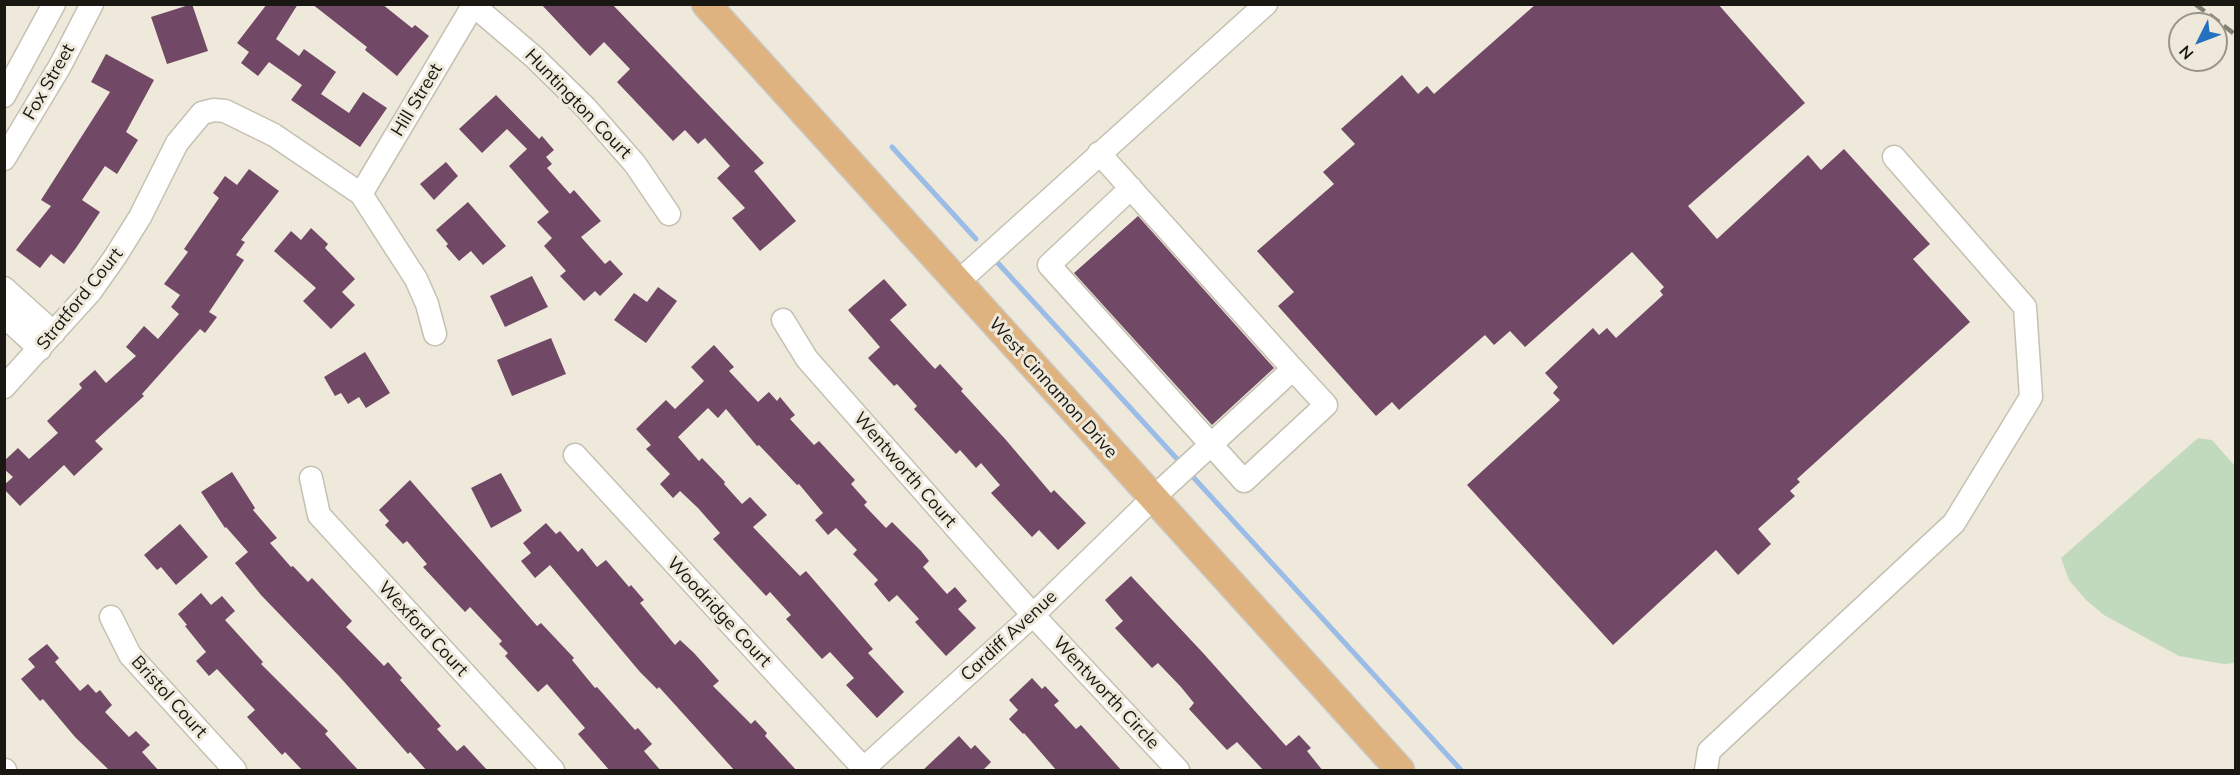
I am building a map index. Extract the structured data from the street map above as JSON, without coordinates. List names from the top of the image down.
{
  "streets": {
    "main road": ["West Cinnamon Drive"],
    "street": [
      "Fox Street",
      "Hill Street",
      "Huntington Court",
      "Stratford Court",
      "Wentworth Court",
      "Woodridge Court",
      "Wexford Court",
      "Cardiff Avenue",
      "Wentworth Circle",
      "Bristol Court"
    ]
  },
  "crossings": [
    ["Hill Street", "Huntington Court"],
    ["Hill Street", "Stratford Court"],
    ["West Cinnamon Drive", "Cardiff Avenue"],
    ["Wentworth Court", "Cardiff Avenue"],
    ["Wentworth Court", "Wentworth Circle"],
    ["Woodridge Court", "Cardiff Avenue"],
    ["Cardiff Avenue", "Wentworth Circle"]
  ],
  "north": "bottom left"
}
